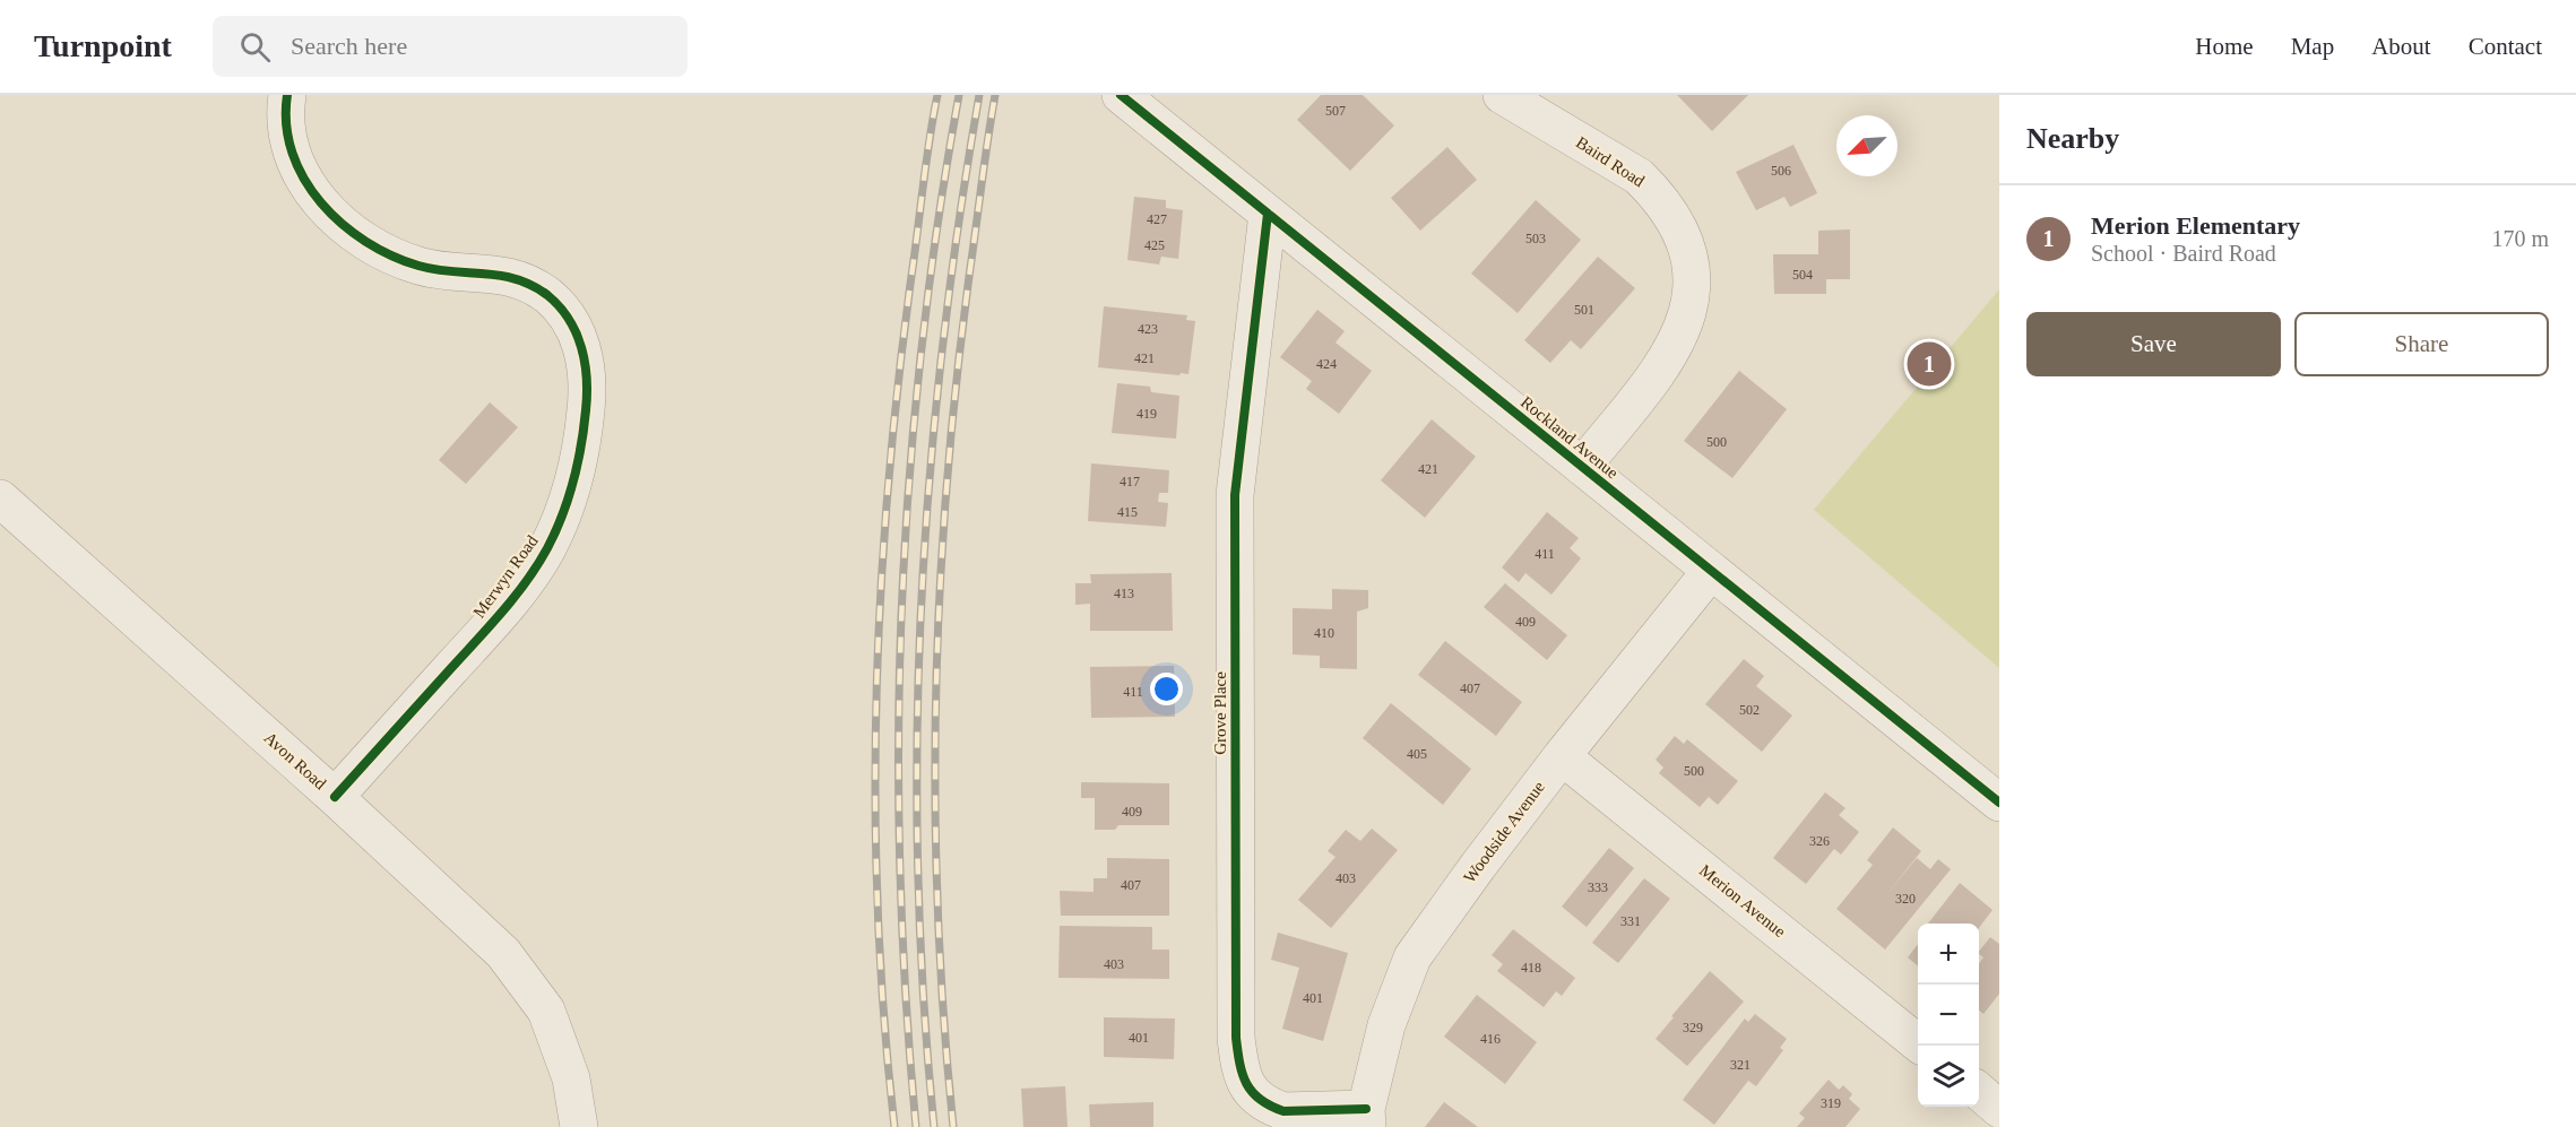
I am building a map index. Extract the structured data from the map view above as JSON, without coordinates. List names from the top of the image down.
{
  "streets": {
    "street": [
      "Baird Road",
      "Rockland Avenue",
      "Merwyn Road",
      "Grove Place",
      "Avon Road",
      "Woodside Avenue",
      "Merion Avenue"
    ]
  },
  "crossings": [
    ["Baird Road", "Rockland Avenue"],
    ["Rockland Avenue", "Grove Place"],
    ["Rockland Avenue", "Woodside Avenue"],
    ["Merwyn Road", "Avon Road"],
    ["Grove Place", "Woodside Avenue"],
    ["Woodside Avenue", "Merion Avenue"]
  ],
  "house_numbers": [
    "507",
    "506",
    "427",
    "503",
    "425",
    "504",
    "501",
    "423",
    "421",
    "424",
    "419",
    "500",
    "421",
    "417",
    "415",
    "411",
    "413",
    "409",
    "410",
    "407",
    "411",
    "502",
    "405",
    "500",
    "409",
    "326",
    "403",
    "407",
    "333",
    "320",
    "331",
    "403",
    "418",
    "401",
    "329",
    "401",
    "416",
    "321",
    "319"
  ],
  "north": "bottom left",
  "page": {
    "header": "Turnpoint",
    "search": "Search here",
    "nav": [
      "Home",
      "Map",
      "About",
      "Contact"
    ],
    "heading": "Nearby",
    "list": [
      {
        "mark": "1",
        "name": "Merion Elementary",
        "note": "School · Baird Road",
        "value": "170 m"
      }
    ],
    "buttons": ["Save", "Share"],
    "pins": "1",
    "map_buttons": ["+", "−"]
  }
}
